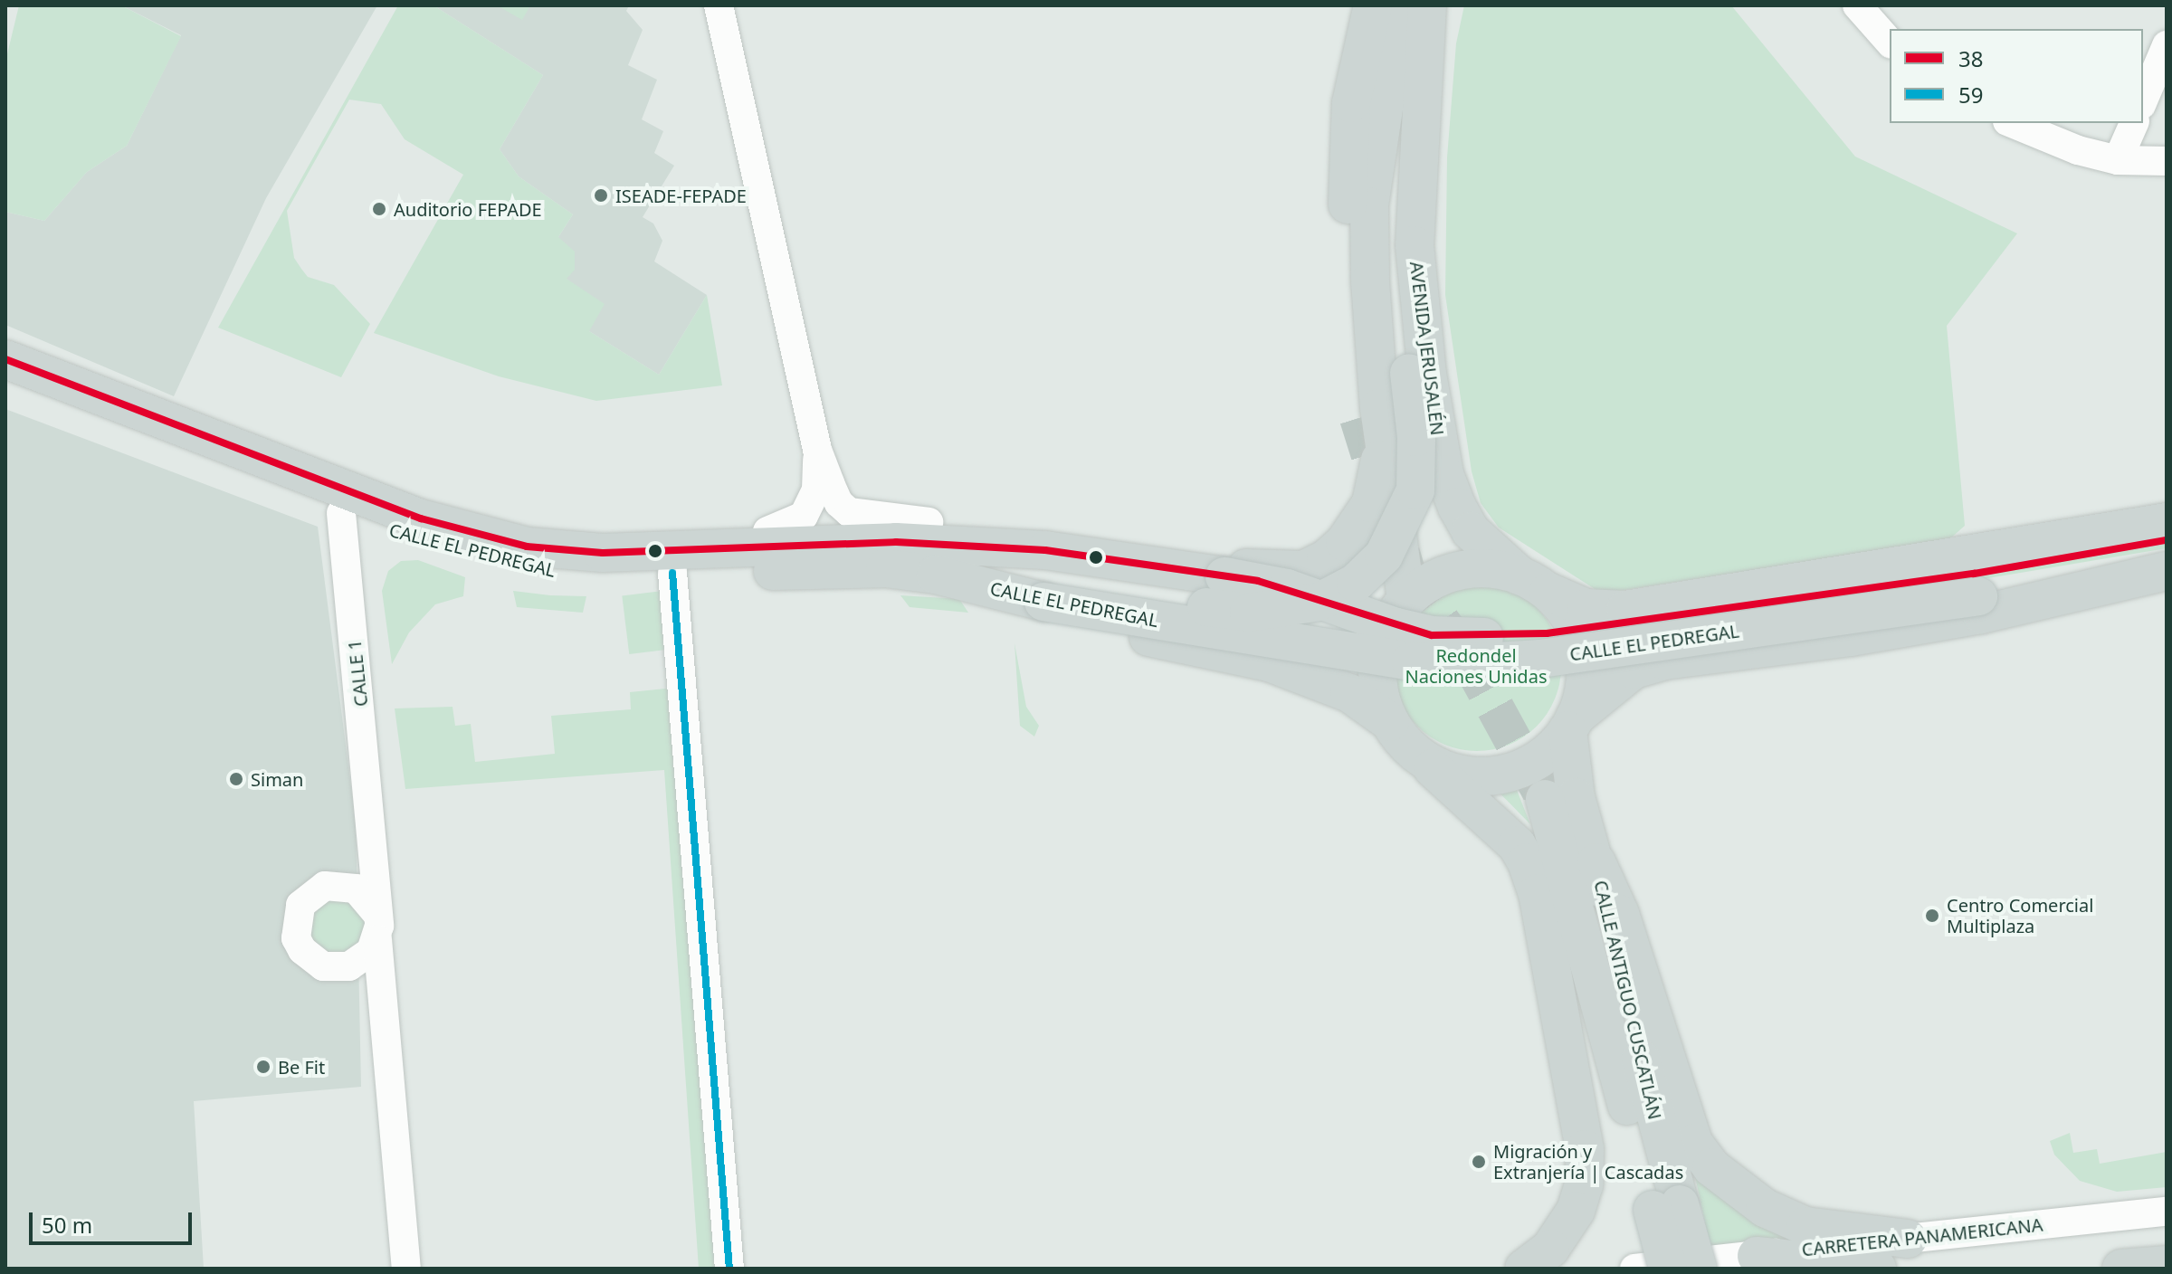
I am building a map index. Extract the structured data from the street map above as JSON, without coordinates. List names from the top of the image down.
{
  "streets": {
    "main road": ["AVENIDA JERUSALÉN", "CALLE EL PEDREGAL", "CALLE ANTIGUO CUSCATLÁN"],
    "street": ["CALLE 1", "CARRETERA PANAMERICANA"]
  },
  "crossings": [
    ["AVENIDA JERUSALÉN", "CALLE ANTIGUO CUSCATLÁN"],
    ["CALLE EL PEDREGAL", "CALLE 1"]
  ],
  "parks": ["Redondel Naciones Unidas"],
  "places": [
    "ISEADE-FEPADE",
    "Auditorio FEPADE",
    "Siman",
    "Centro Comercial Multiplaza",
    "Be Fit",
    "Migración y Extranjería | Cascadas"
  ],
  "lines": ["transit line 38", "transit line 59"],
  "legend": ["38", "59"],
  "scale_bar": "50 m"
}
